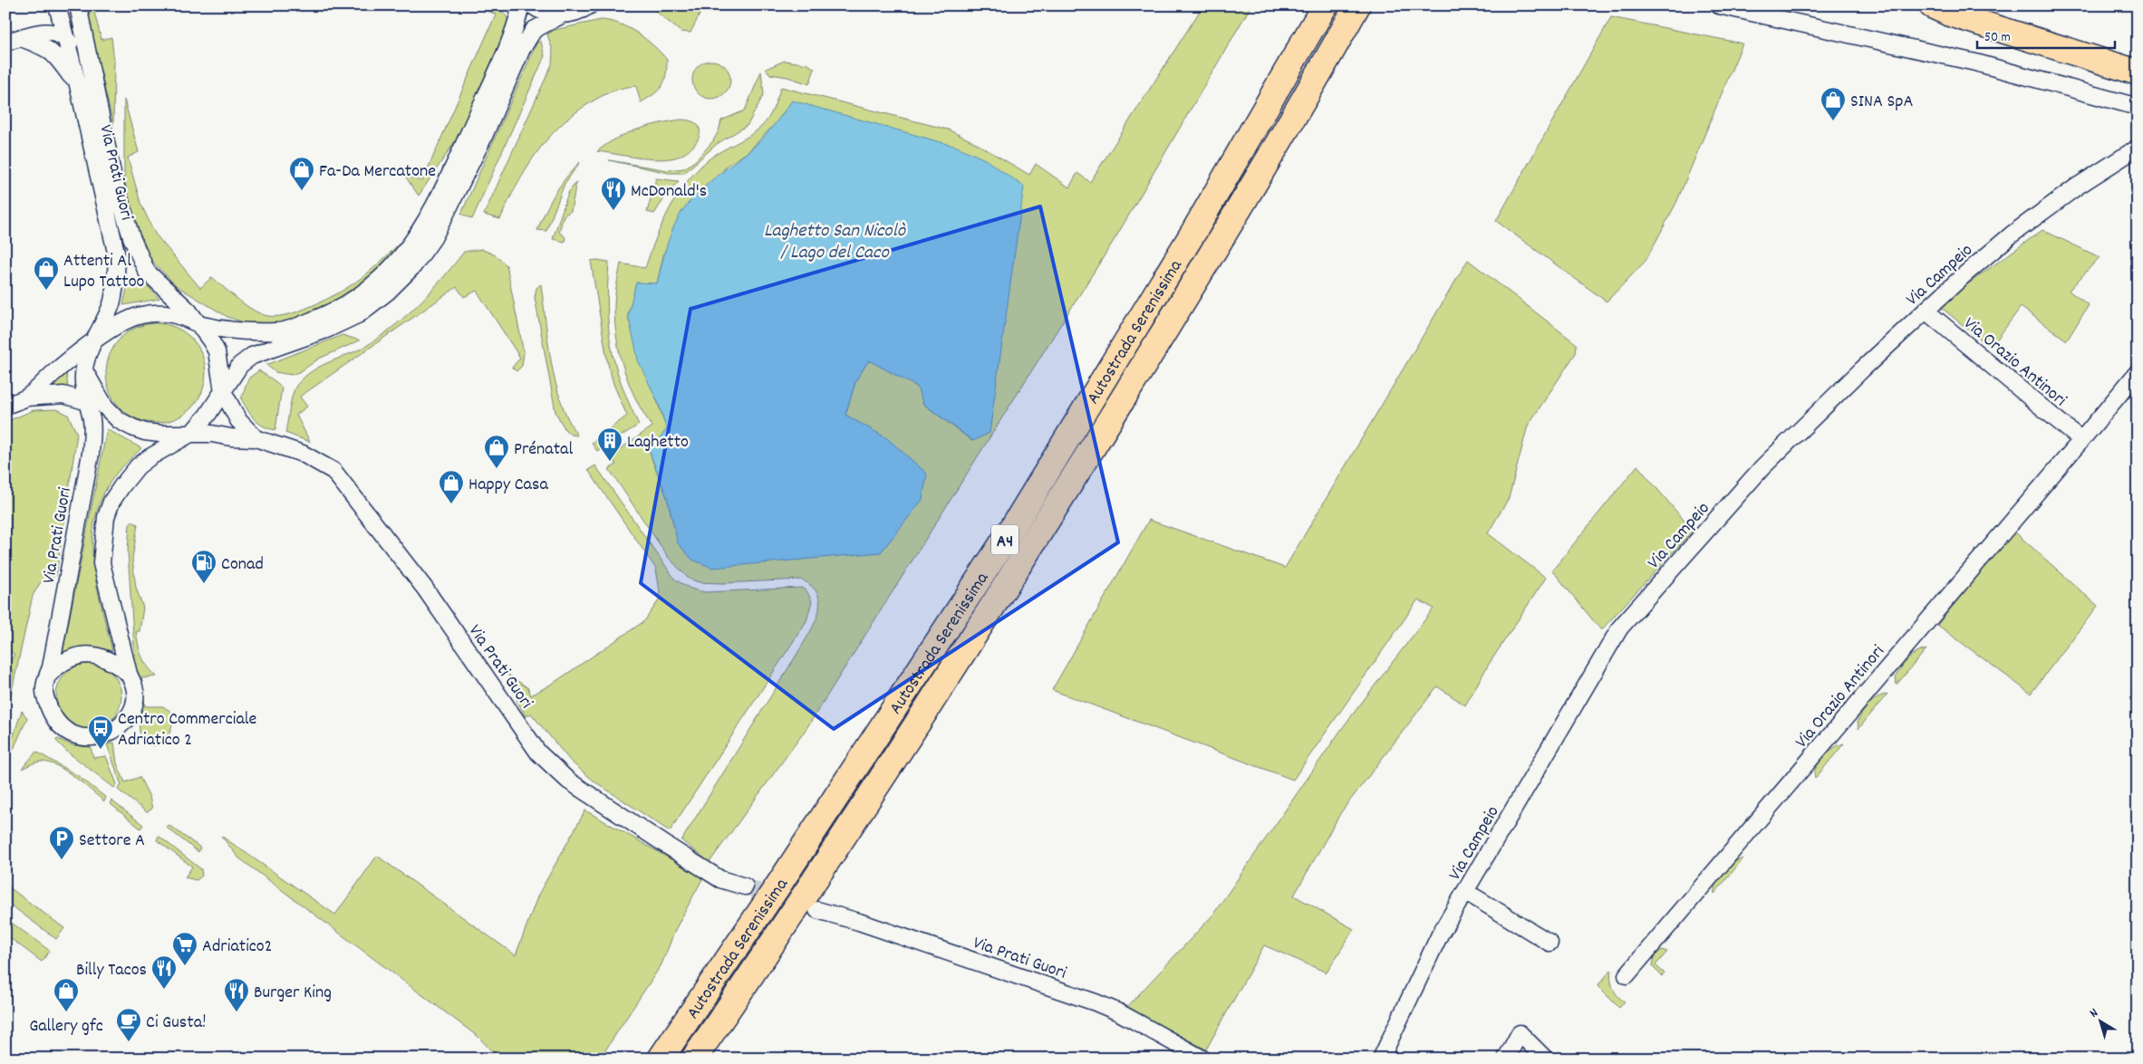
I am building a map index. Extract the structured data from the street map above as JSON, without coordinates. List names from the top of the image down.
{
  "streets": {
    "main road": ["Autostrada Serenissima", "A4"],
    "street": ["Via Prati Guori", "Via Campeio", "Via Orazio Antinori"]
  },
  "crossings": [
    ["Via Campeio", "Via Orazio Antinori"]
  ],
  "water": ["Laghetto San Nicolò / Lago del Caco"],
  "places": {
    "shop": [
      "SINA SpA",
      "Fa-Da Mercatone",
      "Attenti Al Lupo Tattoo",
      "Prénatal",
      "Happy Casa",
      "Gallery gfc"
    ],
    "restaurant": ["McDonald's", "Billy Tacos", "Burger King"],
    "building": ["Laghetto"],
    "fuel station": ["Conad"],
    "bus stop": ["Centro Commerciale Adriatico 2"],
    "parking": ["Settore A"],
    "supermarket": ["Adriatico2"],
    "cafe": ["Ci Gusta!"]
  },
  "scale_bar": "50 m",
  "north": "top left"
}
